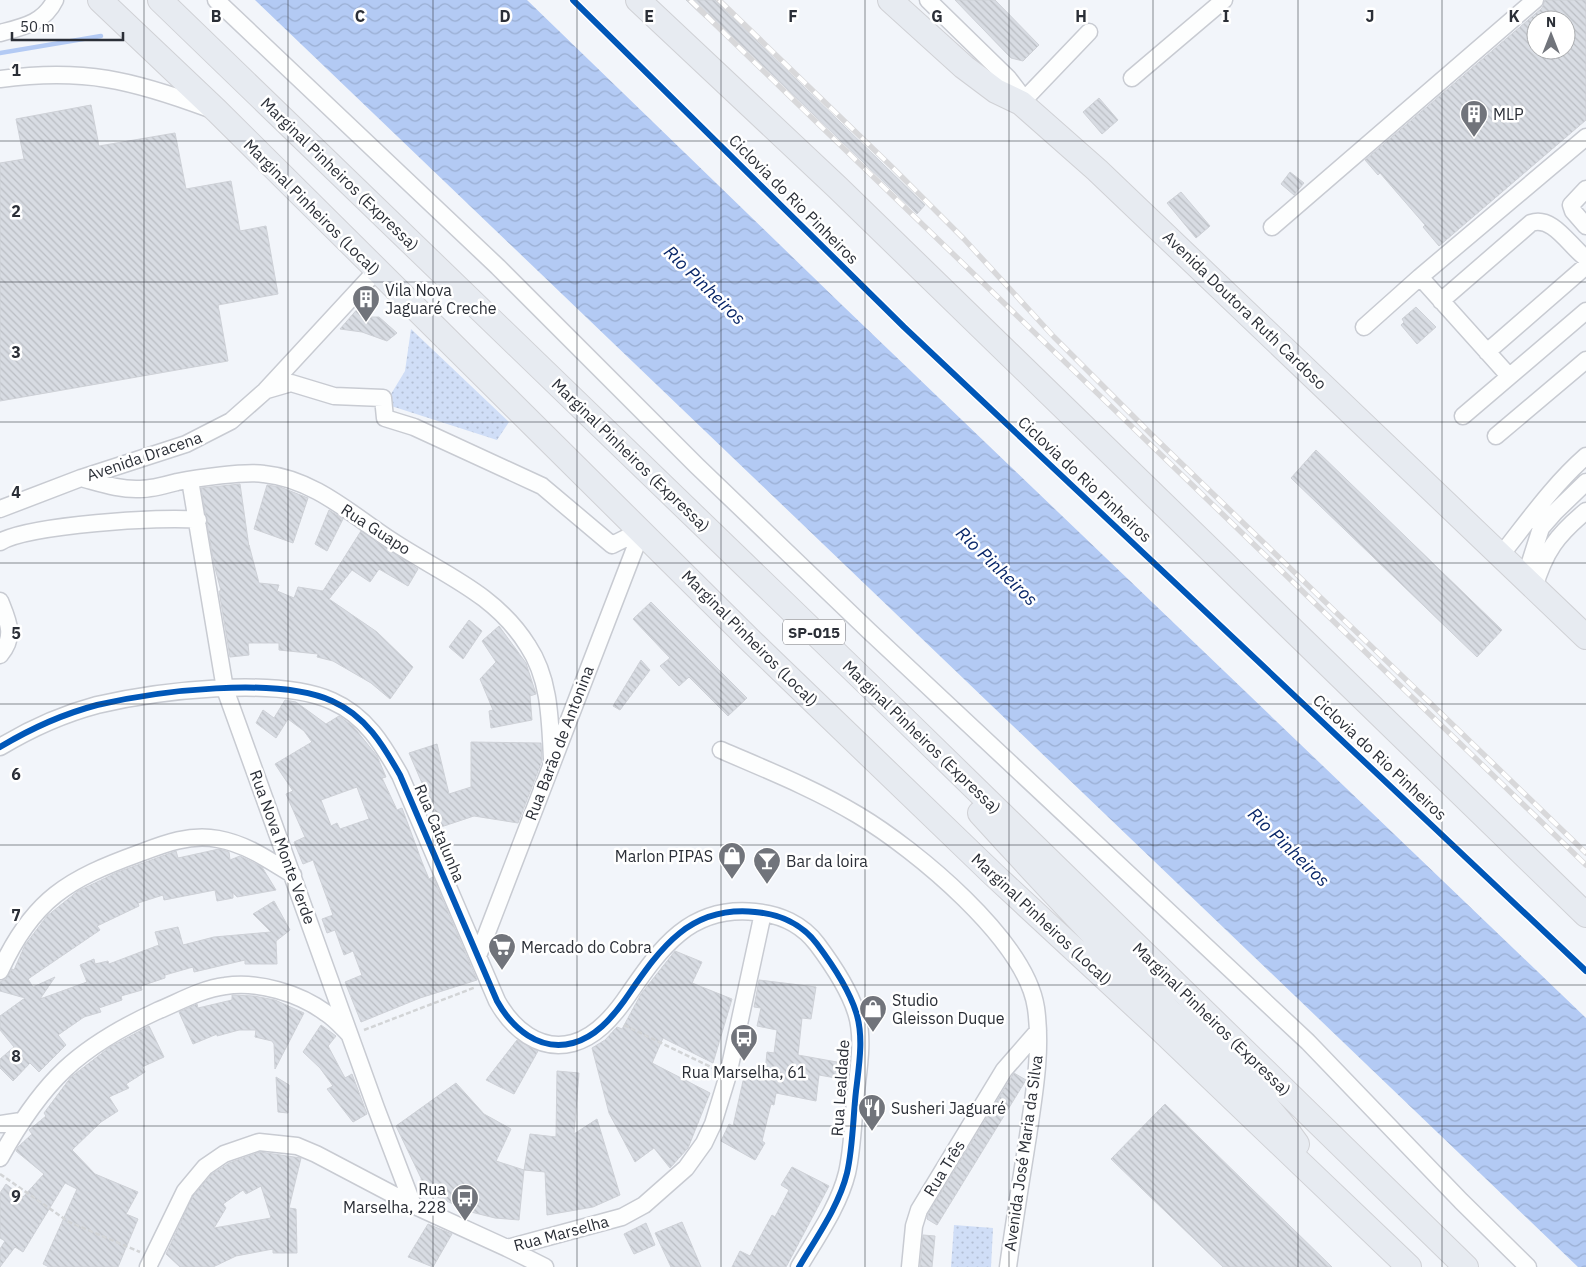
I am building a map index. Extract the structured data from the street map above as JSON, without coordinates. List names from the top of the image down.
{
  "streets": {
    "highway": [
      "Marginal Pinheiros (Expressa)",
      "Marginal Pinheiros (Local)",
      "Avenida Doutora Ruth Cardoso",
      "SP-015"
    ],
    "street": [
      "Avenida Dracena",
      "Rua Guapo",
      "Rua Barão de Antonina",
      "Rua Catalunha",
      "Rua Nova Monte Verde",
      "Rua Lealdade",
      "Avenida José Maria da Silva",
      "Rua Três",
      "Rua Marselha"
    ],
    "cycle path": ["Ciclovia do Rio Pinheiros"]
  },
  "crossings": [
    ["Marginal Pinheiros (Local)", "Avenida Dracena"],
    ["Marginal Pinheiros (Local)", "Rua Barão de Antonina"],
    ["Avenida Dracena", "Rua Guapo"],
    ["Rua Guapo", "Rua Barão de Antonina"],
    ["Rua Guapo", "Rua Nova Monte Verde"],
    ["Rua Barão de Antonina", "Rua Catalunha"],
    ["Rua Catalunha", "Rua Nova Monte Verde"],
    ["Rua Catalunha", "Rua Lealdade"],
    ["Rua Catalunha", "Rua Marselha"],
    ["Rua Nova Monte Verde", "Rua Marselha"],
    ["Rua Lealdade", "Rua Marselha"],
    ["Avenida José Maria da Silva", "Rua Três"]
  ],
  "water": ["Rio Pinheiros"],
  "places": {
    "building": ["MLP", "Vila Nova Jaguaré Creche"],
    "shop": ["Marlon PIPAS", "Studio Gleisson Duque"],
    "bar": ["Bar da loira"],
    "supermarket": ["Mercado do Cobra"],
    "bus stop": ["Rua Marselha, 61", "Rua Marselha, 228"],
    "restaurant": ["Susheri Jaguaré"]
  },
  "scale_bar": "50 m",
  "north": "top",
  "grid": {
    "columns": [
      "B",
      "C",
      "D",
      "E",
      "F",
      "G",
      "H",
      "I",
      "J",
      "K"
    ],
    "rows": [
      "1",
      "2",
      "3",
      "4",
      "5",
      "6",
      "7",
      "8",
      "9"
    ]
  }
}
